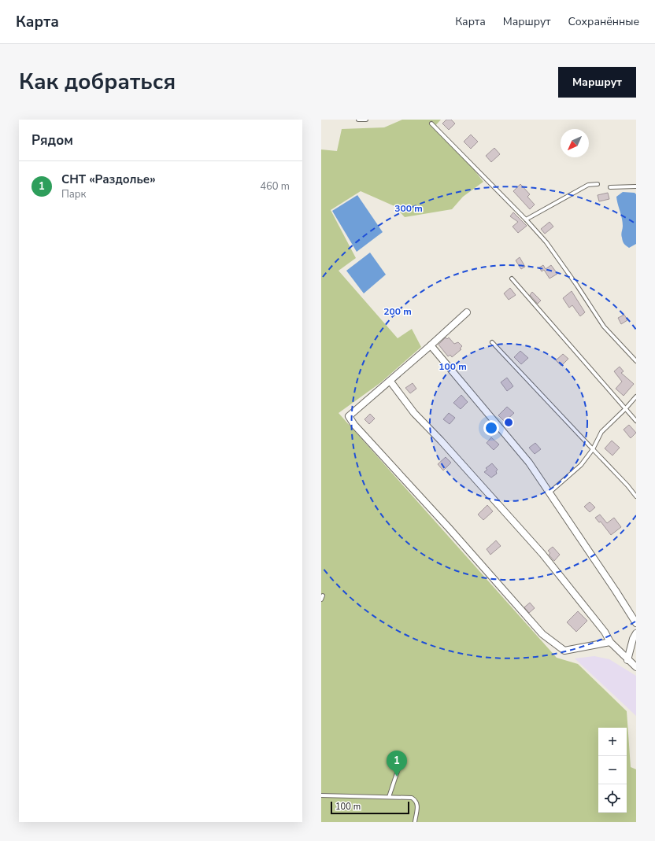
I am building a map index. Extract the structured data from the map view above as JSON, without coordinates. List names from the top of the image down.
{
  "scale_bar": "100 m",
  "north": "bottom left",
  "page": {
    "header": "Карта",
    "nav": ["Карта", "Маршрут", "Сохранённые"],
    "title": "Как добраться",
    "buttons": "Маршрут",
    "heading": "Рядом",
    "list": [
      {
        "mark": "1",
        "name": "СНТ «Раздолье»",
        "note": "Парк",
        "value": "460 m"
      }
    ],
    "map_buttons": ["+", "−"],
    "pins": "1",
    "scale": "100 m"
  },
  "rings": ["300 m", "200 m", "100 m"]
}
